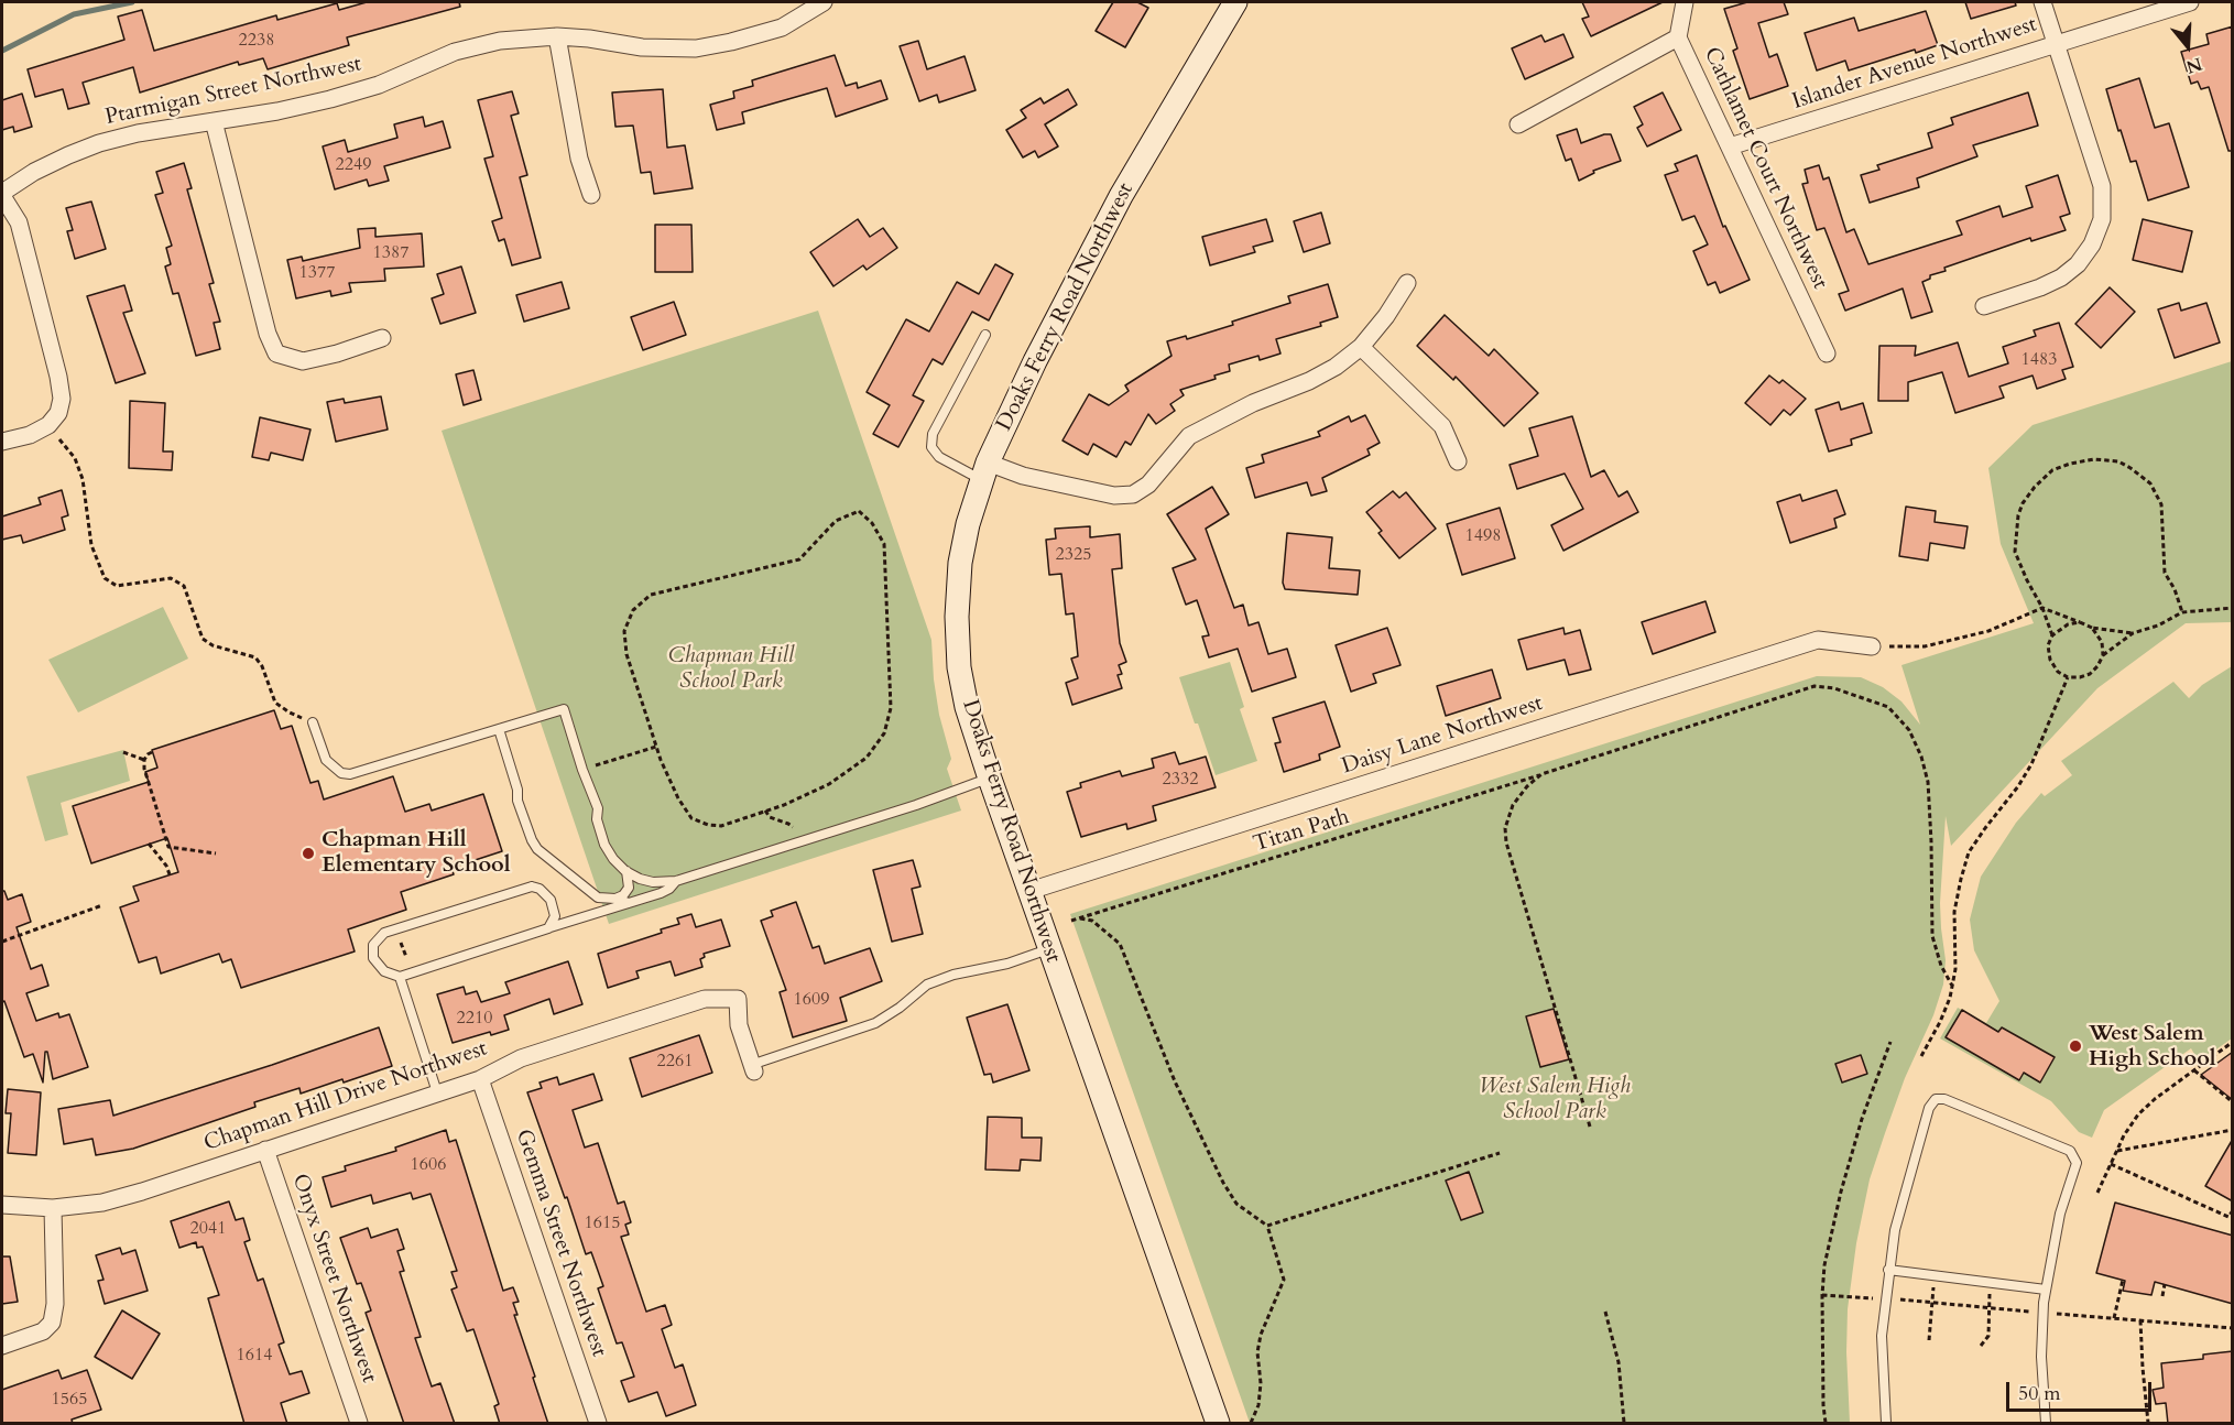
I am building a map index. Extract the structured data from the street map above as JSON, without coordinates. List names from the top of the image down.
{
  "streets": {
    "main road": ["Doaks Ferry Road Northwest"],
    "street": [
      "Islander Avenue Northwest",
      "Ptarmigan Street Northwest",
      "Cathlamet Court Northwest",
      "Daisy Lane Northwest",
      "Chapman Hill Drive Northwest",
      "Gemma Street Northwest",
      "Onyx Street Northwest"
    ],
    "path": ["Titan Path"]
  },
  "crossings": [
    ["Islander Avenue Northwest", "Cathlamet Court Northwest"],
    ["Doaks Ferry Road Northwest", "Daisy Lane Northwest"],
    ["Doaks Ferry Road Northwest", "Titan Path"],
    ["Chapman Hill Drive Northwest", "Gemma Street Northwest"],
    ["Chapman Hill Drive Northwest", "Onyx Street Northwest"]
  ],
  "parks": ["Chapman Hill School Park", "West Salem High School Park"],
  "places": ["Chapman Hill Elementary School", "West Salem High School"],
  "house_numbers": [
    "2238",
    "2249",
    "1387",
    "1377",
    "1483",
    "1498",
    "2325",
    "2332",
    "1609",
    "2210",
    "2261",
    "1606",
    "1615",
    "2041",
    "1614",
    "1565"
  ],
  "scale_bar": "50 m",
  "north": "bottom"
}
